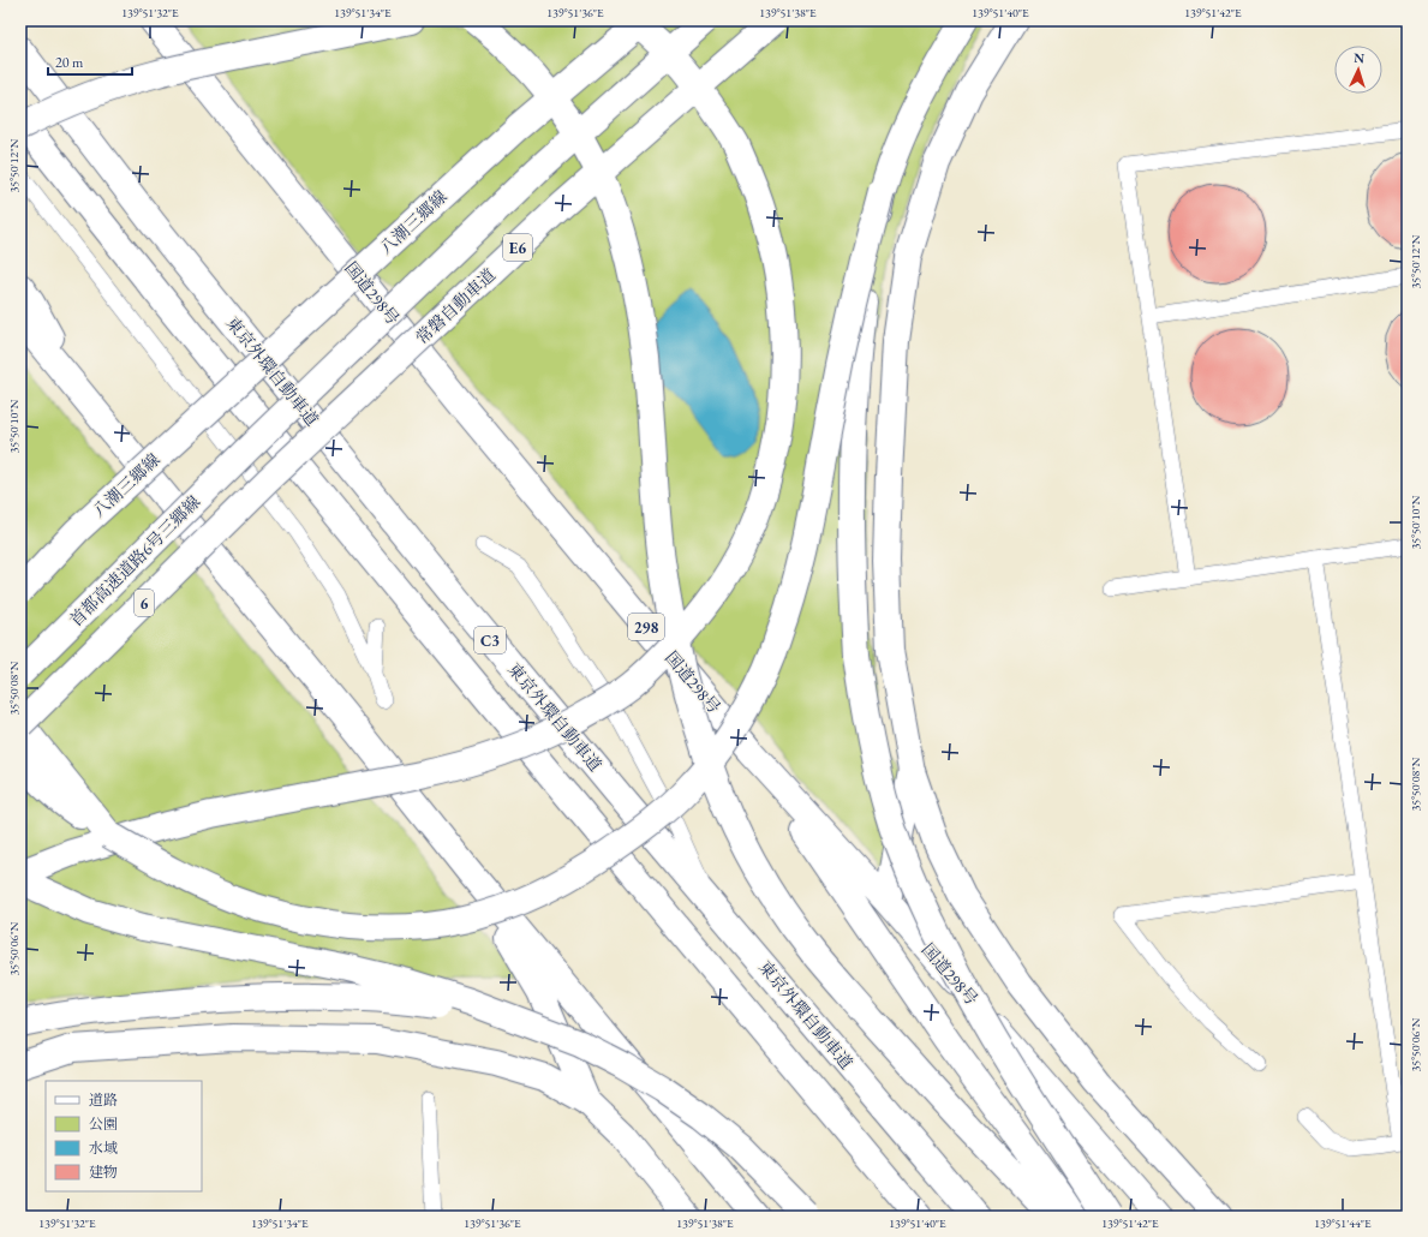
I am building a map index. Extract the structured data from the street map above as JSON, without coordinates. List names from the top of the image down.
{
  "streets": {
    "main road": [
      "八潮三郷線",
      "E6",
      "国道298号",
      "常磐自動車道",
      "東京外環自動車道",
      "首都高速道路6号三郷線",
      "6",
      "298",
      "C3"
    ]
  },
  "crossings": [
    ["E6", "首都高速道路6号三郷線"],
    ["常磐自動車道", "6"]
  ],
  "legend": [
    "道路",
    "公園",
    "水域",
    "建物"
  ],
  "scale_bar": "20 m",
  "north": "top",
  "coordinates": [
    "139°51'32\"E",
    "139°51'34\"E",
    "139°51'36\"E",
    "139°51'38\"E",
    "139°51'40\"E",
    "139°51'42\"E",
    "35°50'12\"N",
    "35°50'10\"N",
    "35°50'08\"N",
    "35°50'06\"N",
    "139°51'44\"E"
  ]
}
